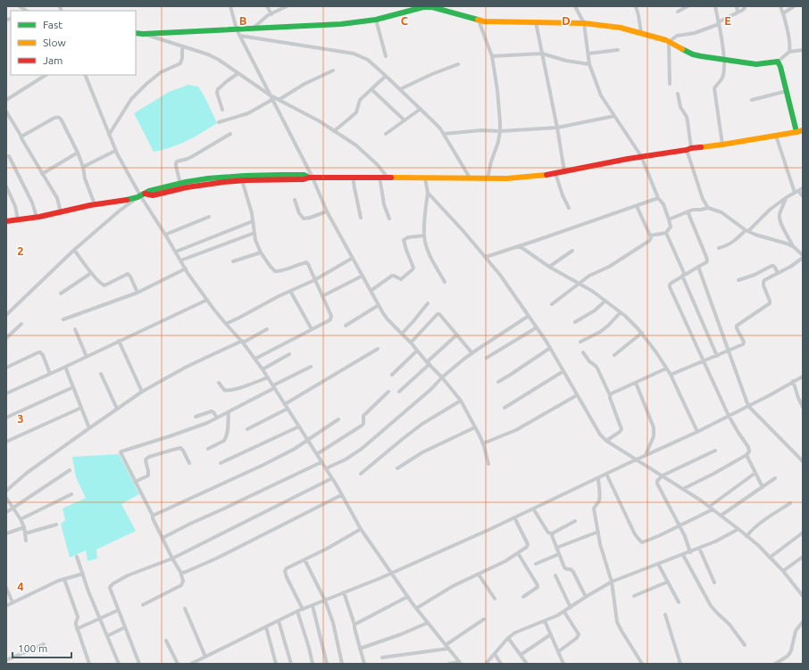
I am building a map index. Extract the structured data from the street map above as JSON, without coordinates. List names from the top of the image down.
{
  "legend": ["Fast", "Slow", "Jam"],
  "scale_bar": "100 m",
  "grid": {
    "columns": [
      "B",
      "C",
      "D",
      "E"
    ],
    "rows": ["2", "3", "4"]
  }
}
